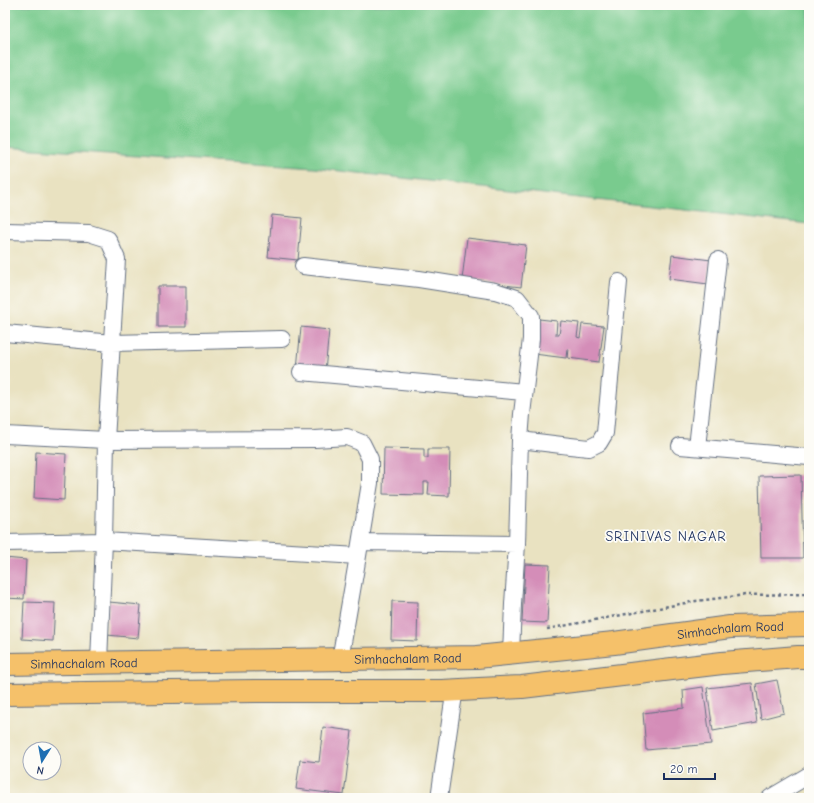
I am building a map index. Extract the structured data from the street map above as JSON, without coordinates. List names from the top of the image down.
{
  "streets": {
    "main road": ["Simhachalam Road"]
  },
  "districts": ["SRINIVAS NAGAR"],
  "scale_bar": "20 m",
  "north": "bottom"
}
